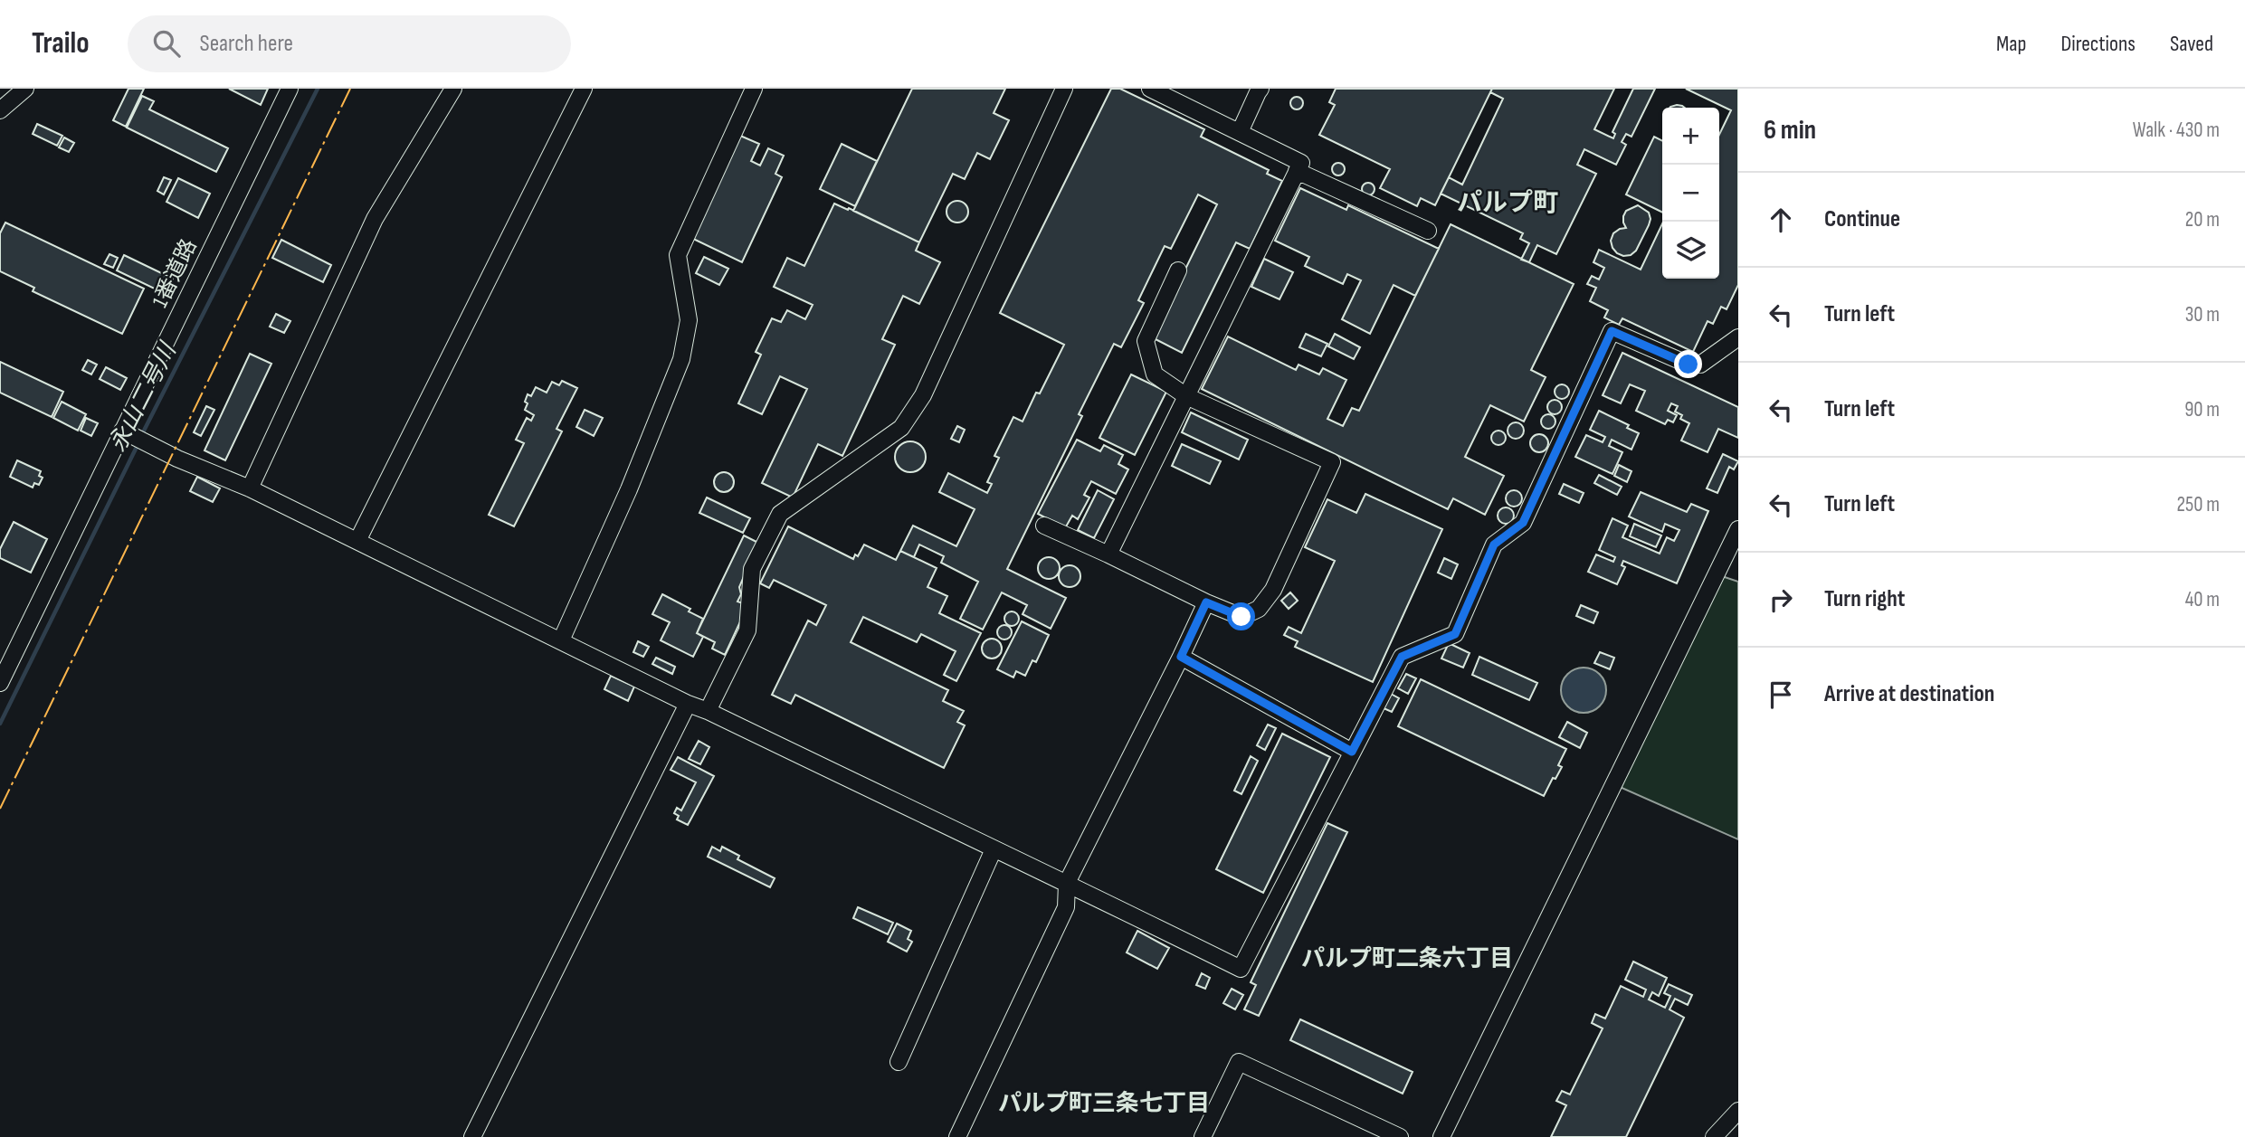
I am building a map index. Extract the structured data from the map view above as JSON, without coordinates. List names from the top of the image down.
{
  "streets": {
    "street": ["1番道路"]
  },
  "districts": ["パルプ町", "パルプ町二条六丁目", "パルプ町三条七丁目"],
  "water": ["永山二号川"],
  "page": {
    "header": "Trailo",
    "search": "Search here",
    "nav": ["Map", "Directions", "Saved"],
    "heading": ["6 min", "Walk · 430 m"],
    "map_buttons": ["+", "−"],
    "list": [
      ["Continue", "20 m"],
      ["Turn left", "30 m"],
      ["Turn left", "90 m"],
      ["Turn left", "250 m"],
      ["Turn right", "40 m"],
      "Arrive at destination"
    ]
  }
}
